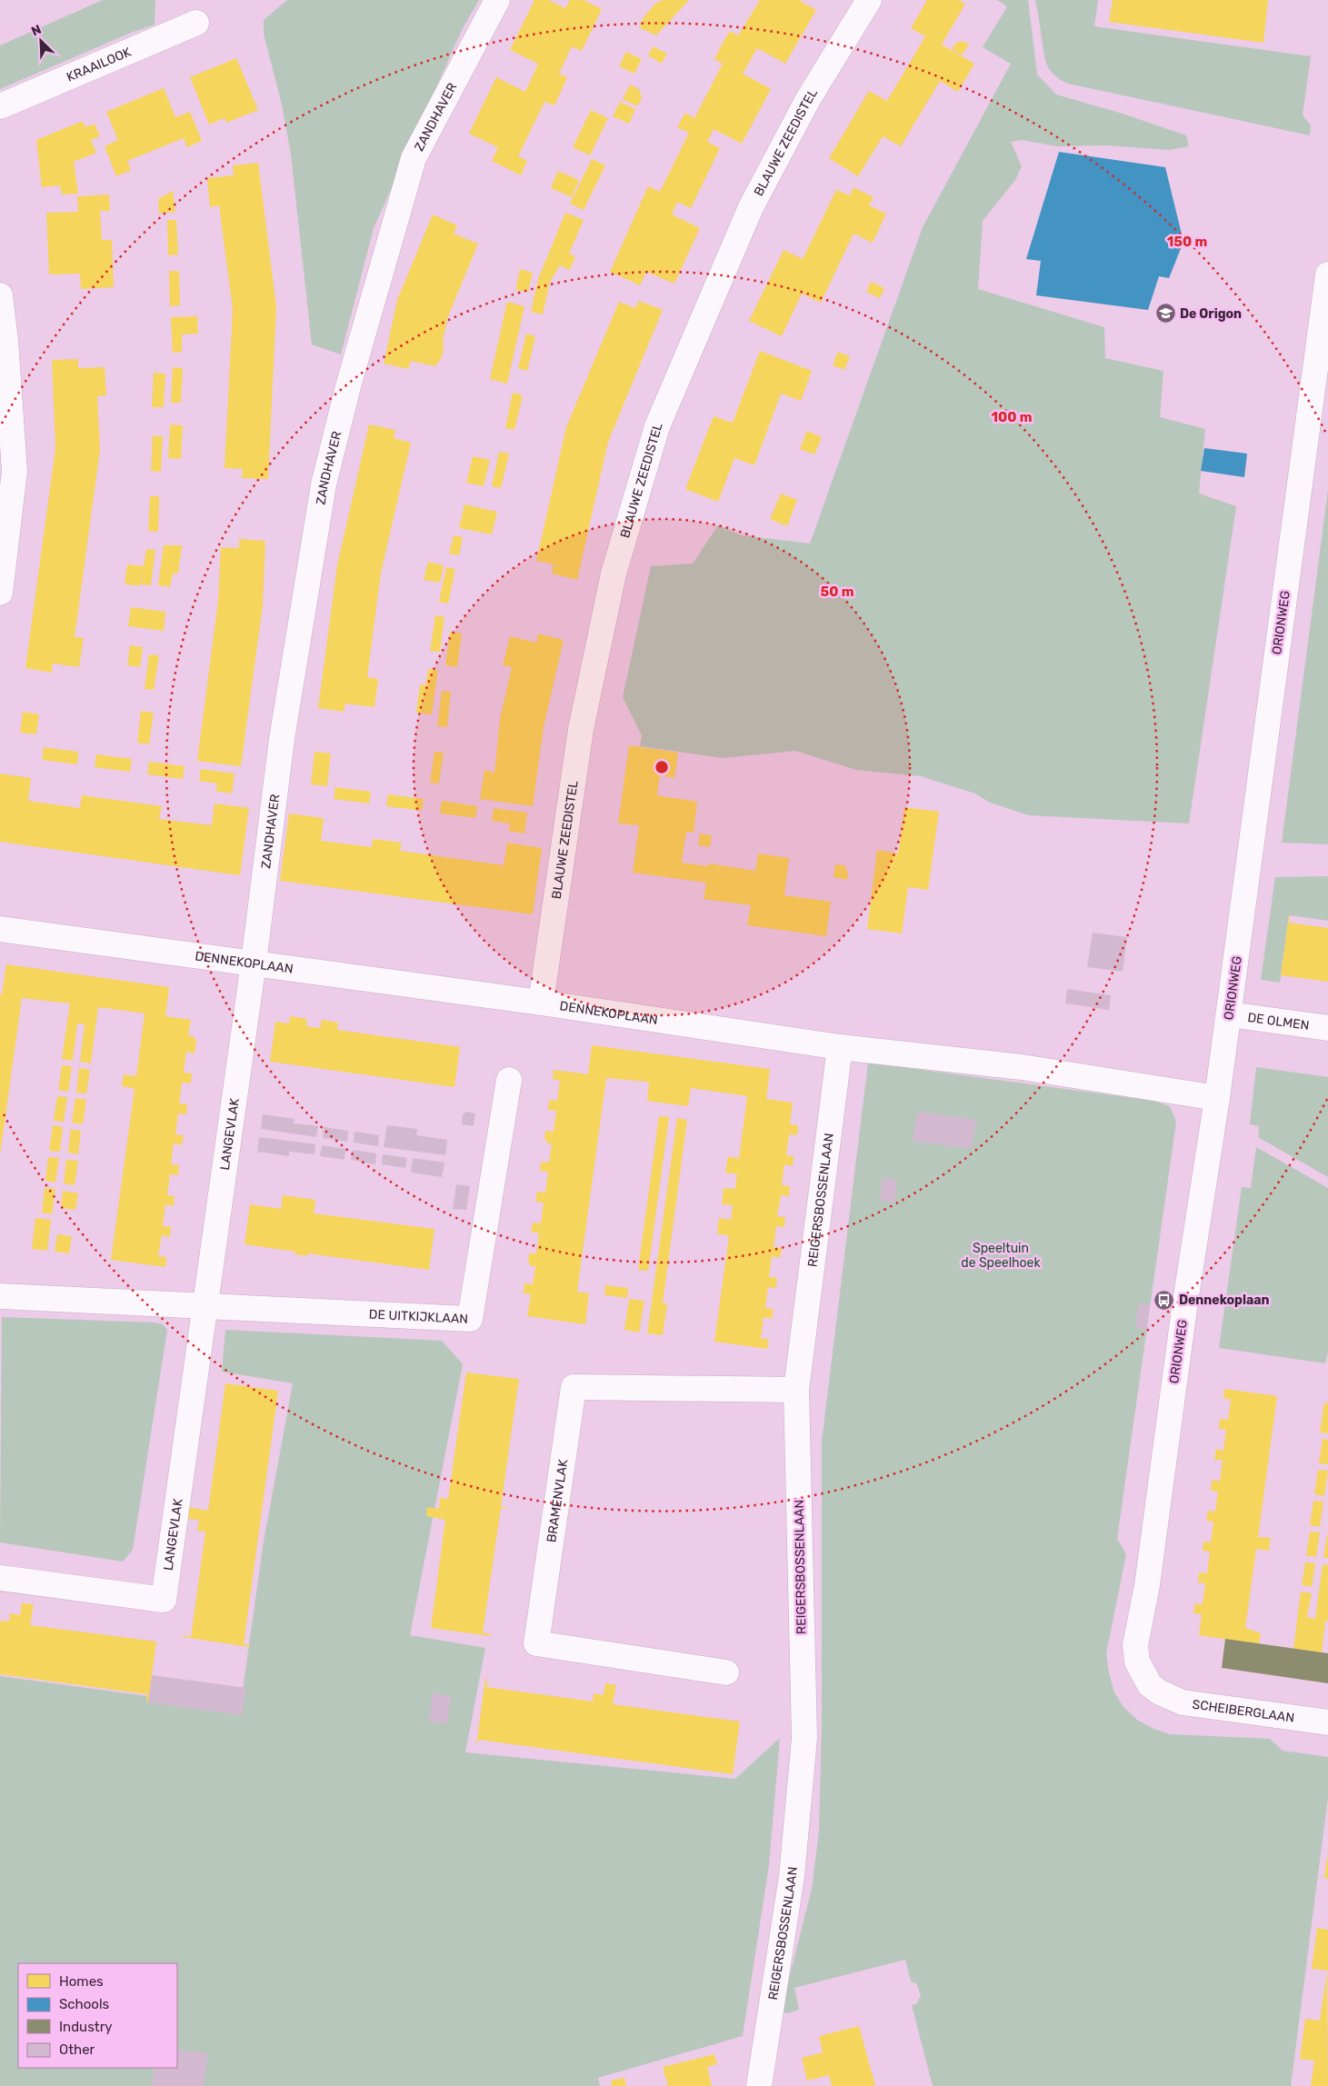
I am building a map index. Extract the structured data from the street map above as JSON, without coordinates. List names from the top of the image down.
{
  "streets": {
    "street": [
      "KRAAILOOK",
      "ZANDHAVER",
      "BLAUWE ZEEDISTEL",
      "ORIONWEG",
      "DENNEKOPLAAN",
      "DE OLMEN",
      "LANGEVLAK",
      "REIGERSBOSSENLAAN",
      "DE UITKIJKLAAN",
      "BRAMENVLAK",
      "SCHEIBERGLAAN"
    ]
  },
  "crossings": [
    ["ZANDHAVER", "DENNEKOPLAAN"],
    ["ZANDHAVER", "LANGEVLAK"],
    ["BLAUWE ZEEDISTEL", "DENNEKOPLAAN"],
    ["ORIONWEG", "DENNEKOPLAAN"],
    ["ORIONWEG", "DE OLMEN"],
    ["ORIONWEG", "SCHEIBERGLAAN"],
    ["DENNEKOPLAAN", "LANGEVLAK"],
    ["DENNEKOPLAAN", "REIGERSBOSSENLAAN"],
    ["LANGEVLAK", "DE UITKIJKLAAN"],
    ["REIGERSBOSSENLAAN", "BRAMENVLAK"]
  ],
  "parks": ["Speeltuin de Speelhoek"],
  "places": {
    "school or university": ["De Origon"],
    "bus stop": ["Dennekoplaan"]
  },
  "legend": [
    "Homes",
    "Schools",
    "Industry",
    "Other"
  ],
  "north": "top left",
  "rings": ["150 m", "100 m", "50 m"]
}
